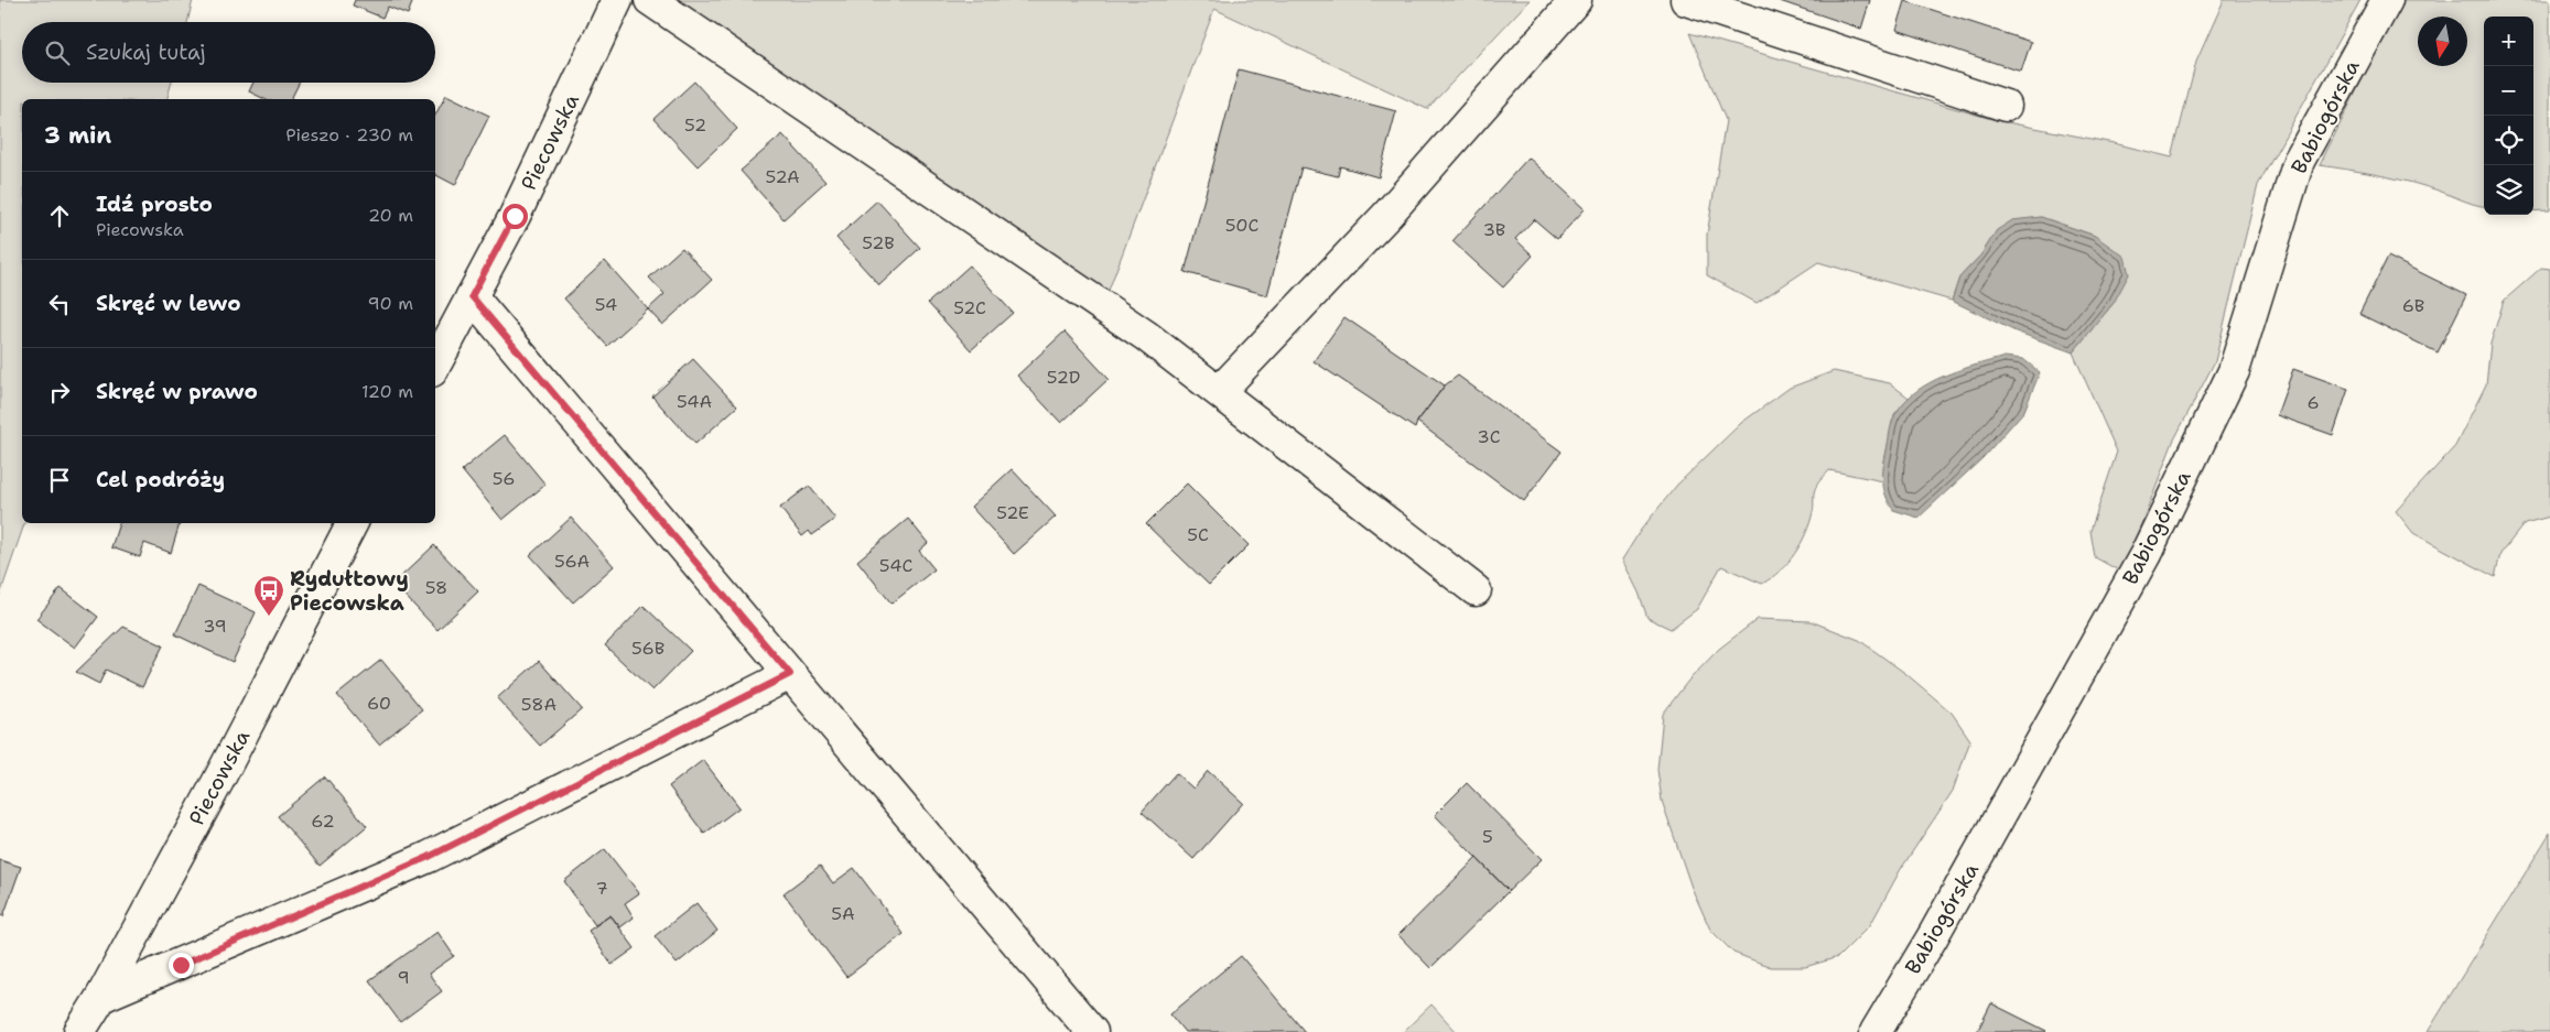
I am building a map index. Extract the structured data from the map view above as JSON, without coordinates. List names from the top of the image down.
{
  "streets": {
    "street": ["Babiogórska", "Piecowska"]
  },
  "places": {
    "bus stop": ["Rydułtowy Piecowska"]
  },
  "house_numbers": [
    "52",
    "52A",
    "50C",
    "3B",
    "52B",
    "54",
    "6B",
    "52C",
    "52D",
    "54A",
    "6",
    "3C",
    "56",
    "52E",
    "5C",
    "56A",
    "54C",
    "58",
    "39",
    "56B",
    "60",
    "58A",
    "62",
    "5",
    "7",
    "5A",
    "9"
  ],
  "north": "bottom",
  "page": {
    "map_buttons": ["+", "−"],
    "search": "Szukaj tutaj",
    "heading": ["3 min", "Pieszo · 230 m"],
    "list": [
      ["Idź prosto", "Piecowska", "20 m"],
      ["Skręć w lewo", "90 m"],
      ["Skręć w prawo", "120 m"],
      "Cel podróży"
    ]
  }
}
